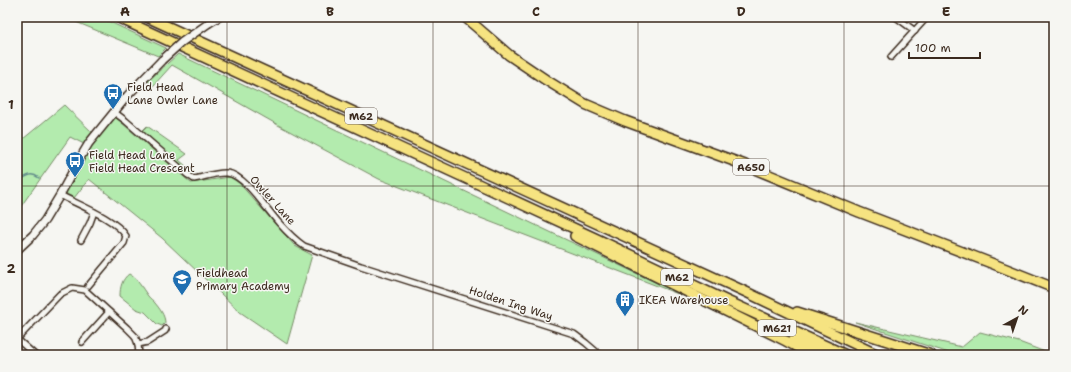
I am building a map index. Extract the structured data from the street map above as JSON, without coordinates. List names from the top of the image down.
{
  "streets": {
    "highway": ["M62", "A650", "M621"],
    "street": ["Owler Lane", "Holden Ing Way"]
  },
  "crossings": [
    ["M62", "M621"],
    ["Owler Lane", "Holden Ing Way"]
  ],
  "places": {
    "bus stop": ["Field Head Lane Owler Lane", "Field Head Lane Field Head Crescent"],
    "school or university": ["Fieldhead Primary Academy"],
    "building": ["IKEA Warehouse"]
  },
  "scale_bar": "100 m",
  "north": "top right",
  "grid": {
    "columns": [
      "A",
      "B",
      "C",
      "D",
      "E"
    ],
    "rows": ["1", "2"]
  }
}
